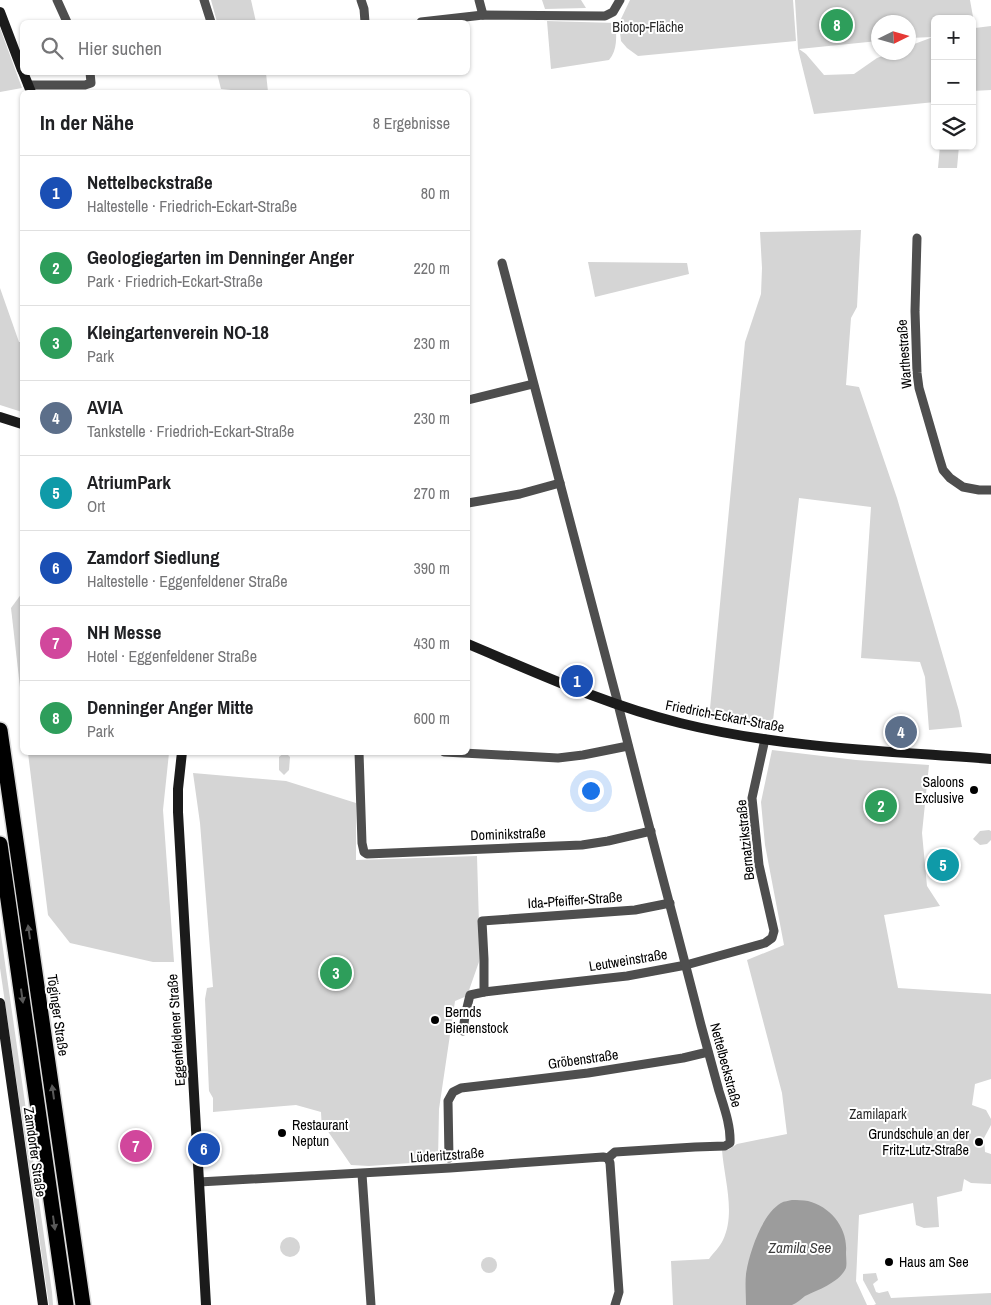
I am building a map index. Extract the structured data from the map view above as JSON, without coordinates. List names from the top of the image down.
{
  "streets": {
    "highway": ["Töginger Straße"],
    "street": [
      "Warthestraße",
      "Friedrich-Eckart-Straße",
      "Dominikstraße",
      "Bernatzikstraße",
      "Ida-Pfeiffer-Straße",
      "Leutweinstraße",
      "Eggenfeldener Straße",
      "Gröbenstraße",
      "Nettelbeckstraße",
      "Zamdorfer Straße",
      "Lüderitzstraße"
    ]
  },
  "crossings": [
    ["Friedrich-Eckart-Straße", "Bernatzikstraße"],
    ["Friedrich-Eckart-Straße", "Nettelbeckstraße"],
    ["Dominikstraße", "Nettelbeckstraße"],
    ["Bernatzikstraße", "Leutweinstraße"],
    ["Ida-Pfeiffer-Straße", "Leutweinstraße"],
    ["Ida-Pfeiffer-Straße", "Nettelbeckstraße"],
    ["Leutweinstraße", "Nettelbeckstraße"],
    ["Eggenfeldener Straße", "Lüderitzstraße"],
    ["Gröbenstraße", "Nettelbeckstraße"],
    ["Nettelbeckstraße", "Lüderitzstraße"]
  ],
  "water": ["Zamila See"],
  "parks": ["Biotop-Fläche", "Zamilapark"],
  "places": [
    "Saloons Exclusive",
    "Bernds Bienenstock",
    "Restaurant Neptun",
    "Grundschule an der Fritz-Lutz-Straße",
    "Haus am See"
  ],
  "north": "right",
  "page": {
    "pins": [
      "8",
      "1",
      "4",
      "2",
      "5",
      "3",
      "7",
      "6"
    ],
    "map_buttons": ["+", "−"],
    "search": "Hier suchen",
    "heading": ["In der Nähe", "8 Ergebnisse"],
    "list": [
      {
        "mark": "1",
        "name": "Nettelbeckstraße",
        "note": "Haltestelle · Friedrich-Eckart-Straße",
        "value": "80 m"
      },
      {
        "mark": "2",
        "name": "Geologiegarten im Denninger Anger",
        "note": "Park · Friedrich-Eckart-Straße",
        "value": "220 m"
      },
      {
        "mark": "3",
        "name": "Kleingartenverein NO-18",
        "note": "Park",
        "value": "230 m"
      },
      {
        "mark": "4",
        "name": "AVIA",
        "note": "Tankstelle · Friedrich-Eckart-Straße",
        "value": "230 m"
      },
      {
        "mark": "5",
        "name": "AtriumPark",
        "note": "Ort",
        "value": "270 m"
      },
      {
        "mark": "6",
        "name": "Zamdorf Siedlung",
        "note": "Haltestelle · Eggenfeldener Straße",
        "value": "390 m"
      },
      {
        "mark": "7",
        "name": "NH Messe",
        "note": "Hotel · Eggenfeldener Straße",
        "value": "430 m"
      },
      {
        "mark": "8",
        "name": "Denninger Anger Mitte",
        "note": "Park",
        "value": "600 m"
      }
    ]
  }
}
